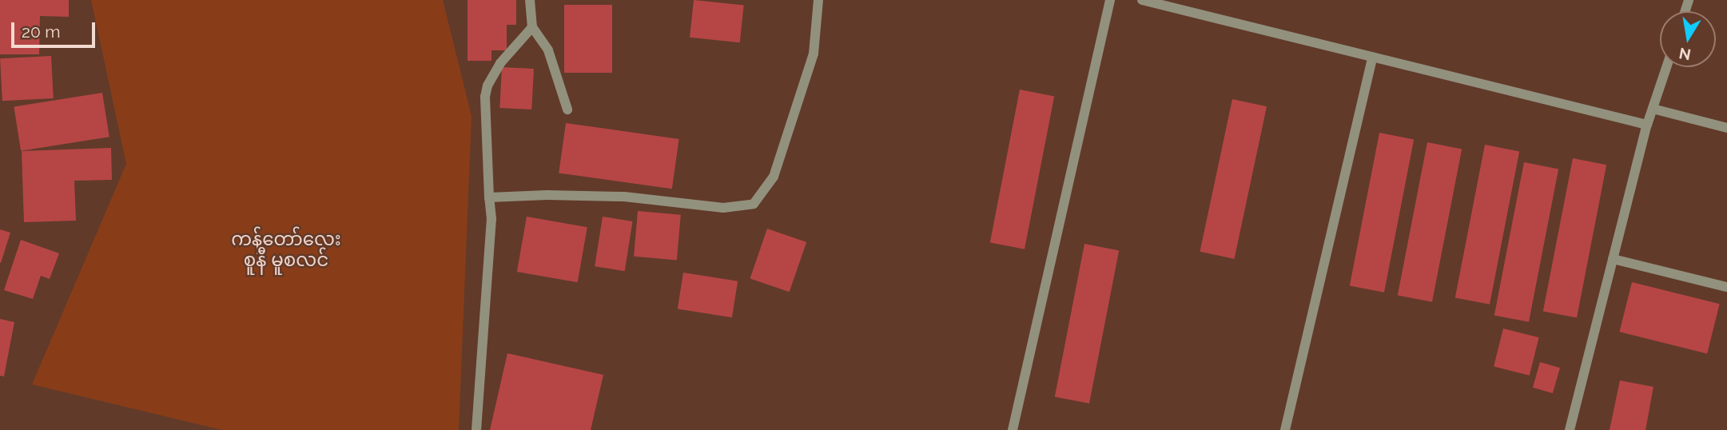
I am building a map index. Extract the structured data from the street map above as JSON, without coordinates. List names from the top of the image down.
{
  "parks": ["ကန်တော်လေး စူနီ မူစလင်"],
  "scale_bar": "20 m",
  "north": "bottom"
}
